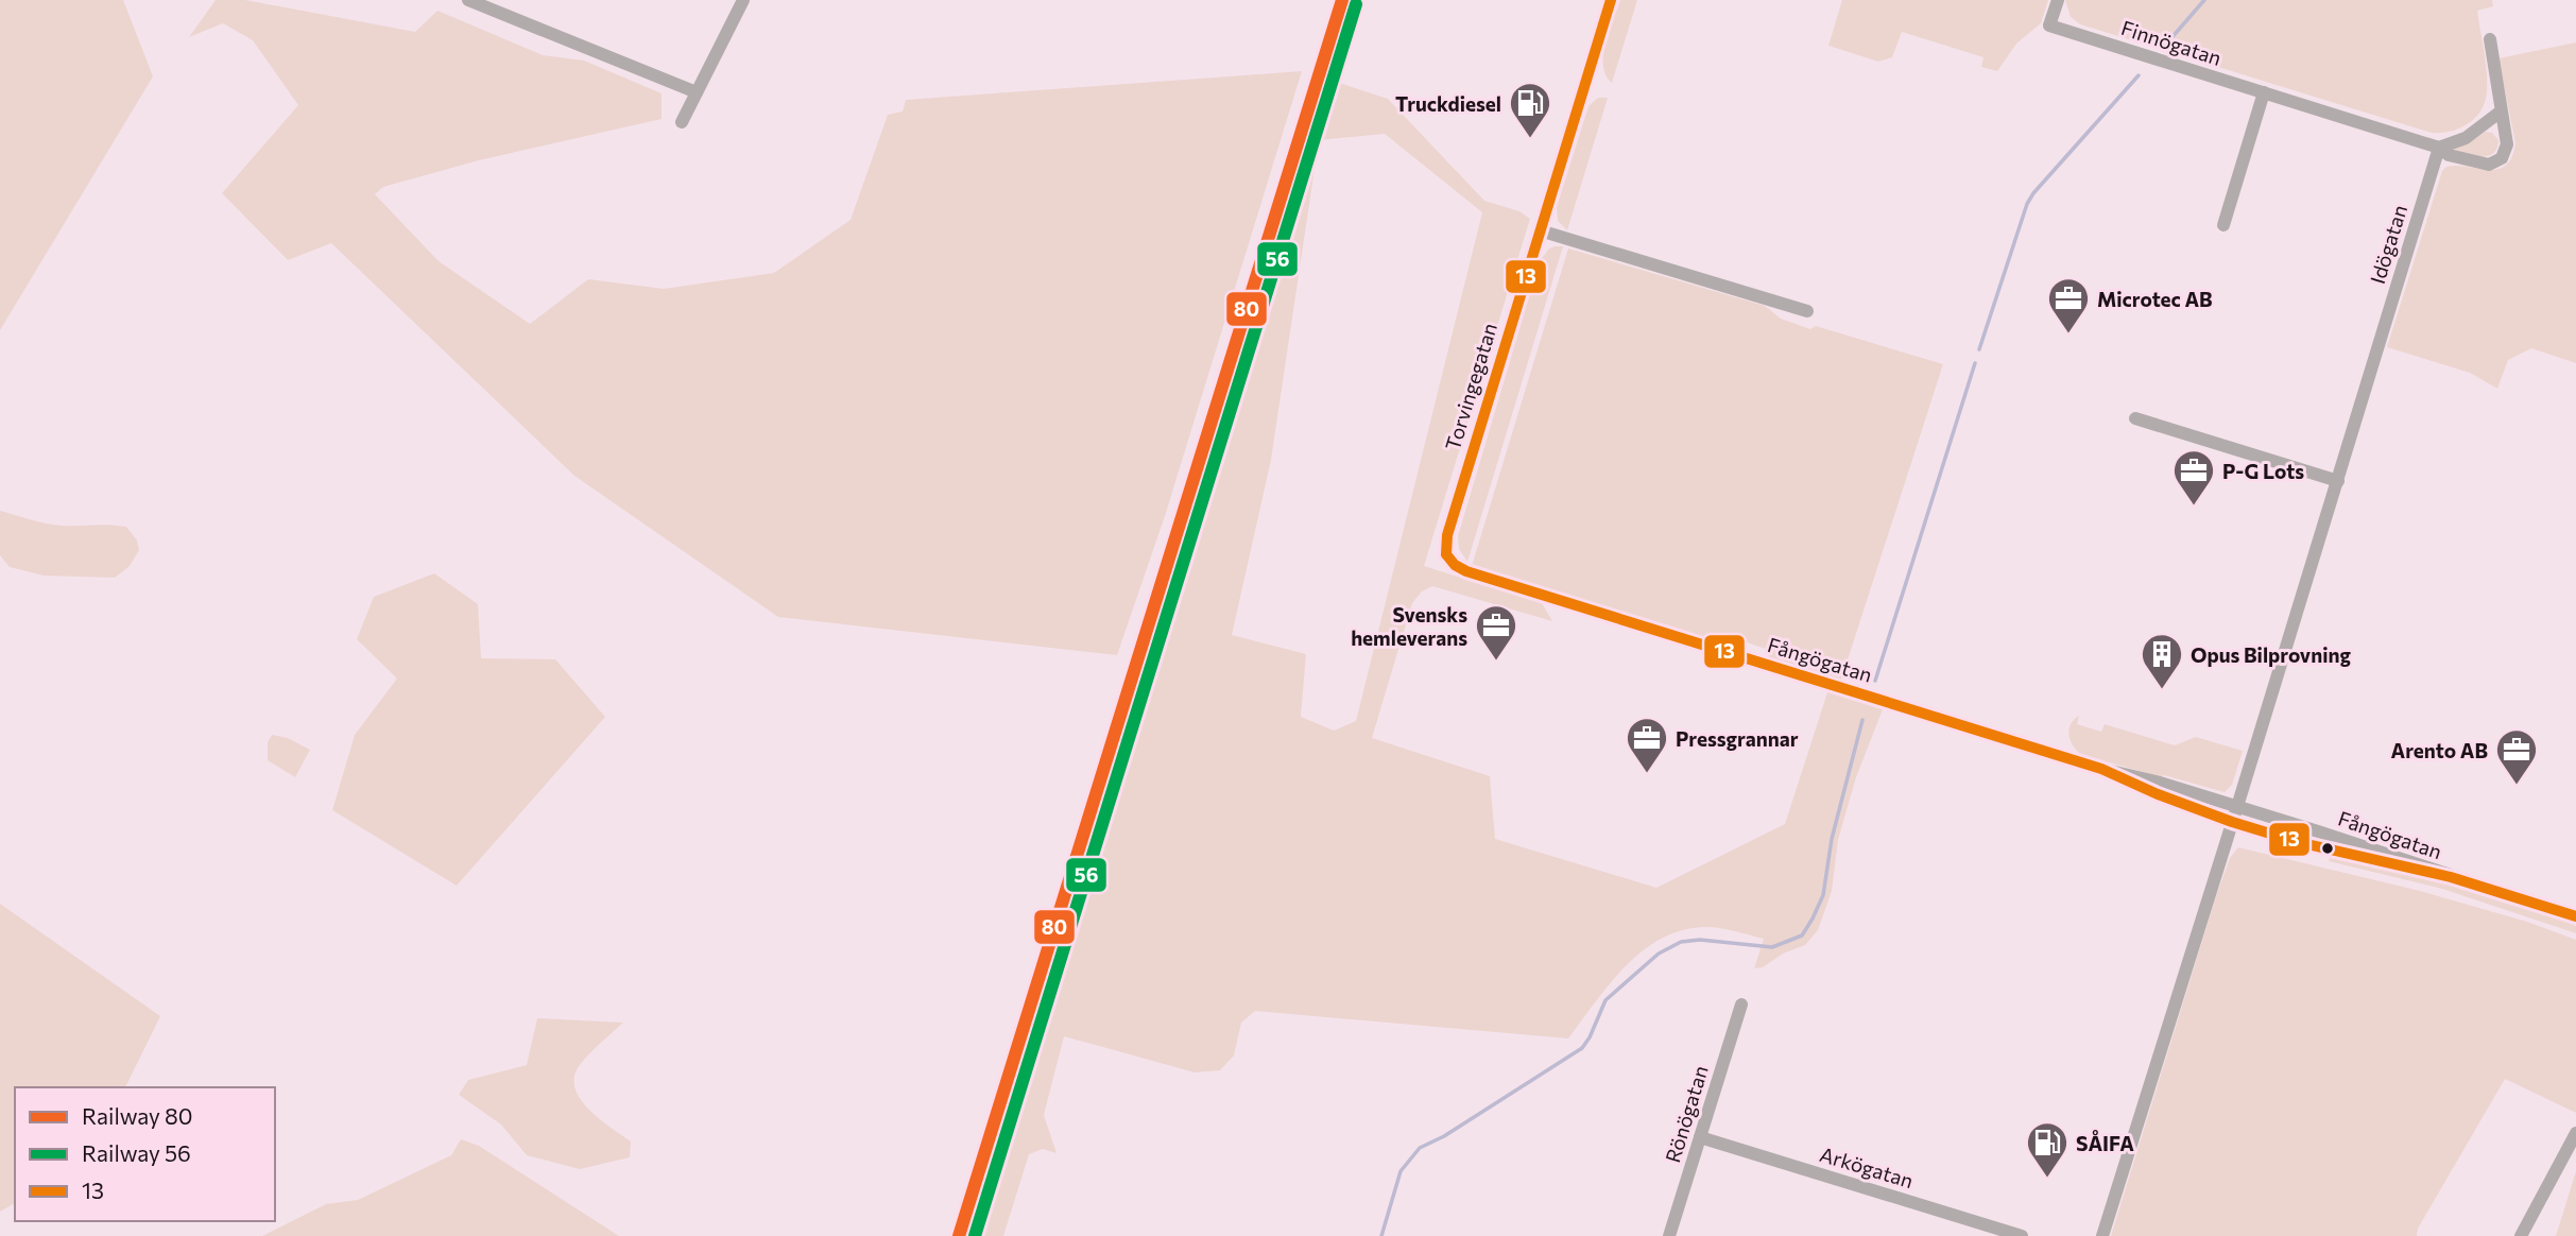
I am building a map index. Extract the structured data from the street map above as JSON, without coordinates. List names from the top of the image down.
{
  "streets": {
    "street": [
      "Finnögatan",
      "Idögatan",
      "Torvingegatan",
      "Fångögatan",
      "Rönögatan",
      "Arkögatan"
    ]
  },
  "crossings": [
    ["Finnögatan", "Idögatan"],
    ["Idögatan", "Fångögatan"],
    ["Torvingegatan", "Fångögatan"],
    ["Rönögatan", "Arkögatan"]
  ],
  "places": {
    "fuel station": ["Truckdiesel", "SÅIFA"],
    "office": [
      "Microtec AB",
      "P-G Lots",
      "Svensks hemleverans",
      "Pressgrannar",
      "Arento AB"
    ],
    "building": ["Opus Bilprovning"]
  },
  "lines": ["rail line 80", "transit line 13", "rail line 56"],
  "legend": ["Railway 80", "Railway 56", "13"]
}
